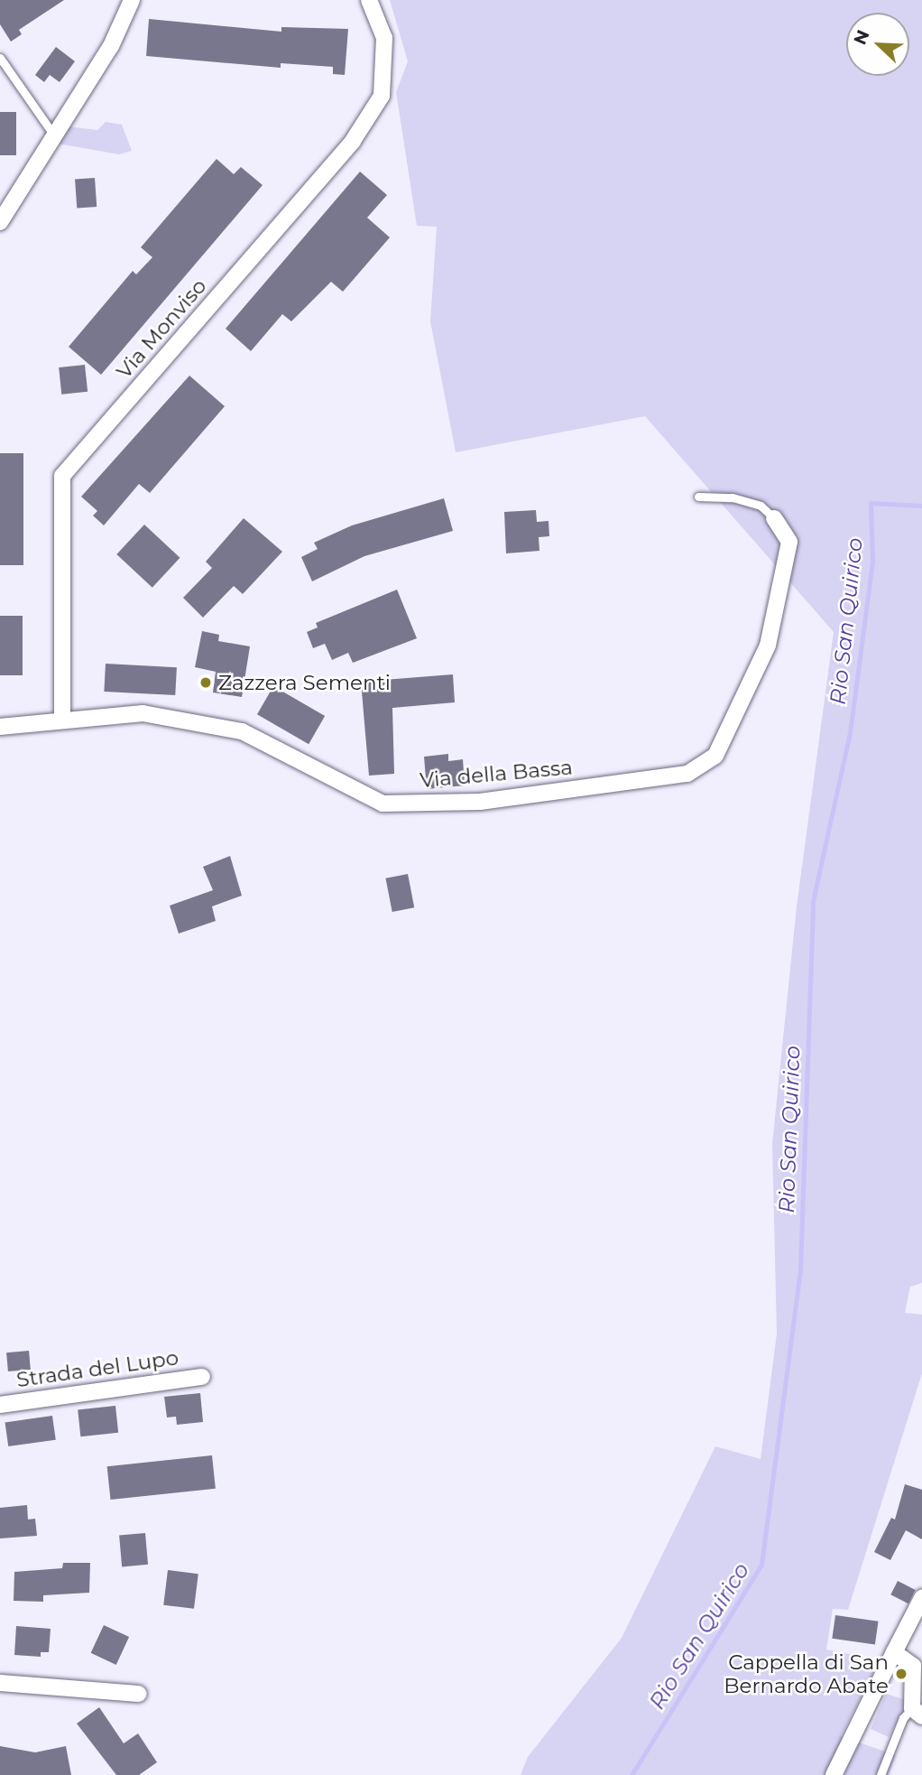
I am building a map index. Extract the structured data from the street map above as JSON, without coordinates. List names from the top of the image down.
{
  "streets": {
    "street": ["Via Monviso", "Via della Bassa", "Strada del Lupo"]
  },
  "crossings": [
    ["Via Monviso", "Via della Bassa"]
  ],
  "water": ["Rio San Quirico"],
  "places": ["Zazzera Sementi", "Cappella di San Bernardo Abate"],
  "north": "top left"
}
